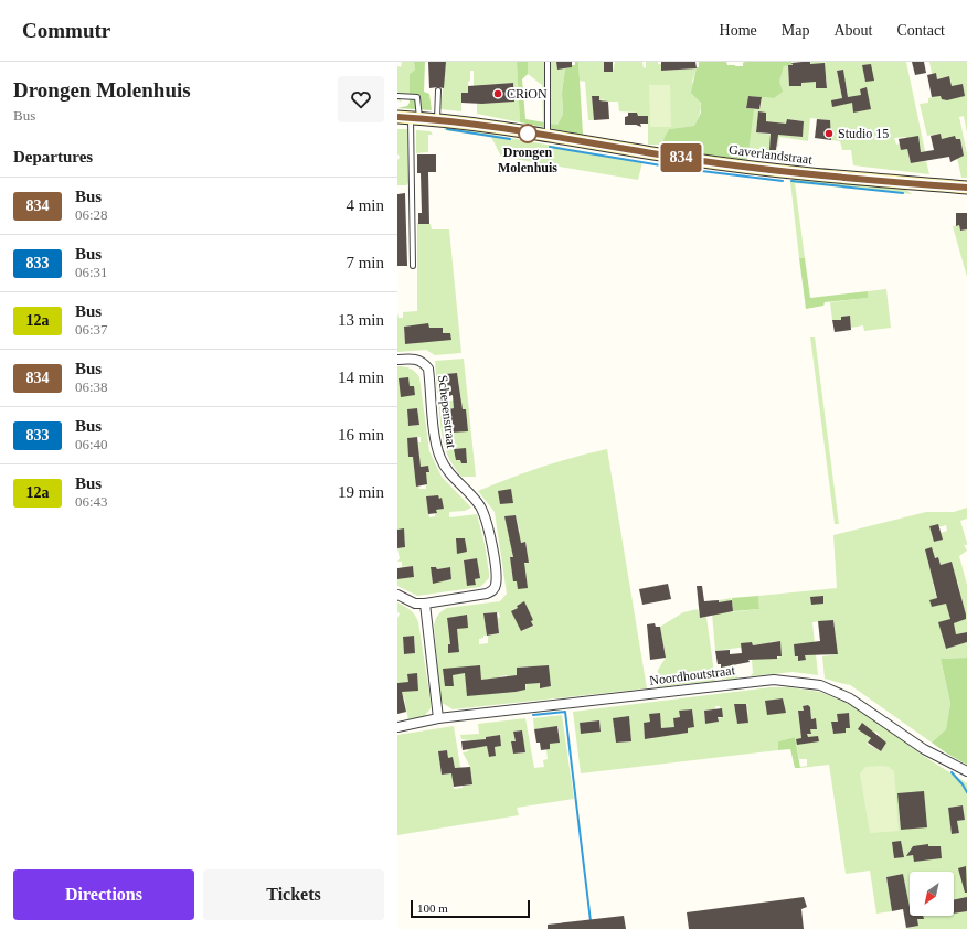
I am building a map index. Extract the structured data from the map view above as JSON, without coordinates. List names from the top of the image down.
{
  "streets": {
    "main road": ["Gaverlandstraat"],
    "street": ["Schepenstraat", "Noordhoutstraat"]
  },
  "places": ["CRiON", "Drongen Molenhuis", "Studio 15"],
  "lines": ["bus line 834"],
  "scale_bar": "100 m",
  "north": "bottom left",
  "page": {
    "header": "Commutr",
    "nav": [
      "Home",
      "Map",
      "About",
      "Contact"
    ],
    "heading": [
      ["Drongen Molenhuis", "Bus"],
      "Departures"
    ],
    "on_map": "834",
    "list": [
      {
        "mark": "834",
        "name": "Bus",
        "note": "06:28",
        "value": "4 min"
      },
      {
        "mark": "833",
        "name": "Bus",
        "note": "06:31",
        "value": "7 min"
      },
      {
        "mark": "12a",
        "name": "Bus",
        "note": "06:37",
        "value": "13 min"
      },
      {
        "mark": "834",
        "name": "Bus",
        "note": "06:38",
        "value": "14 min"
      },
      {
        "mark": "833",
        "name": "Bus",
        "note": "06:40",
        "value": "16 min"
      },
      {
        "mark": "12a",
        "name": "Bus",
        "note": "06:43",
        "value": "19 min"
      }
    ],
    "buttons": ["Directions", "Tickets"],
    "scale": "100 m"
  }
}
